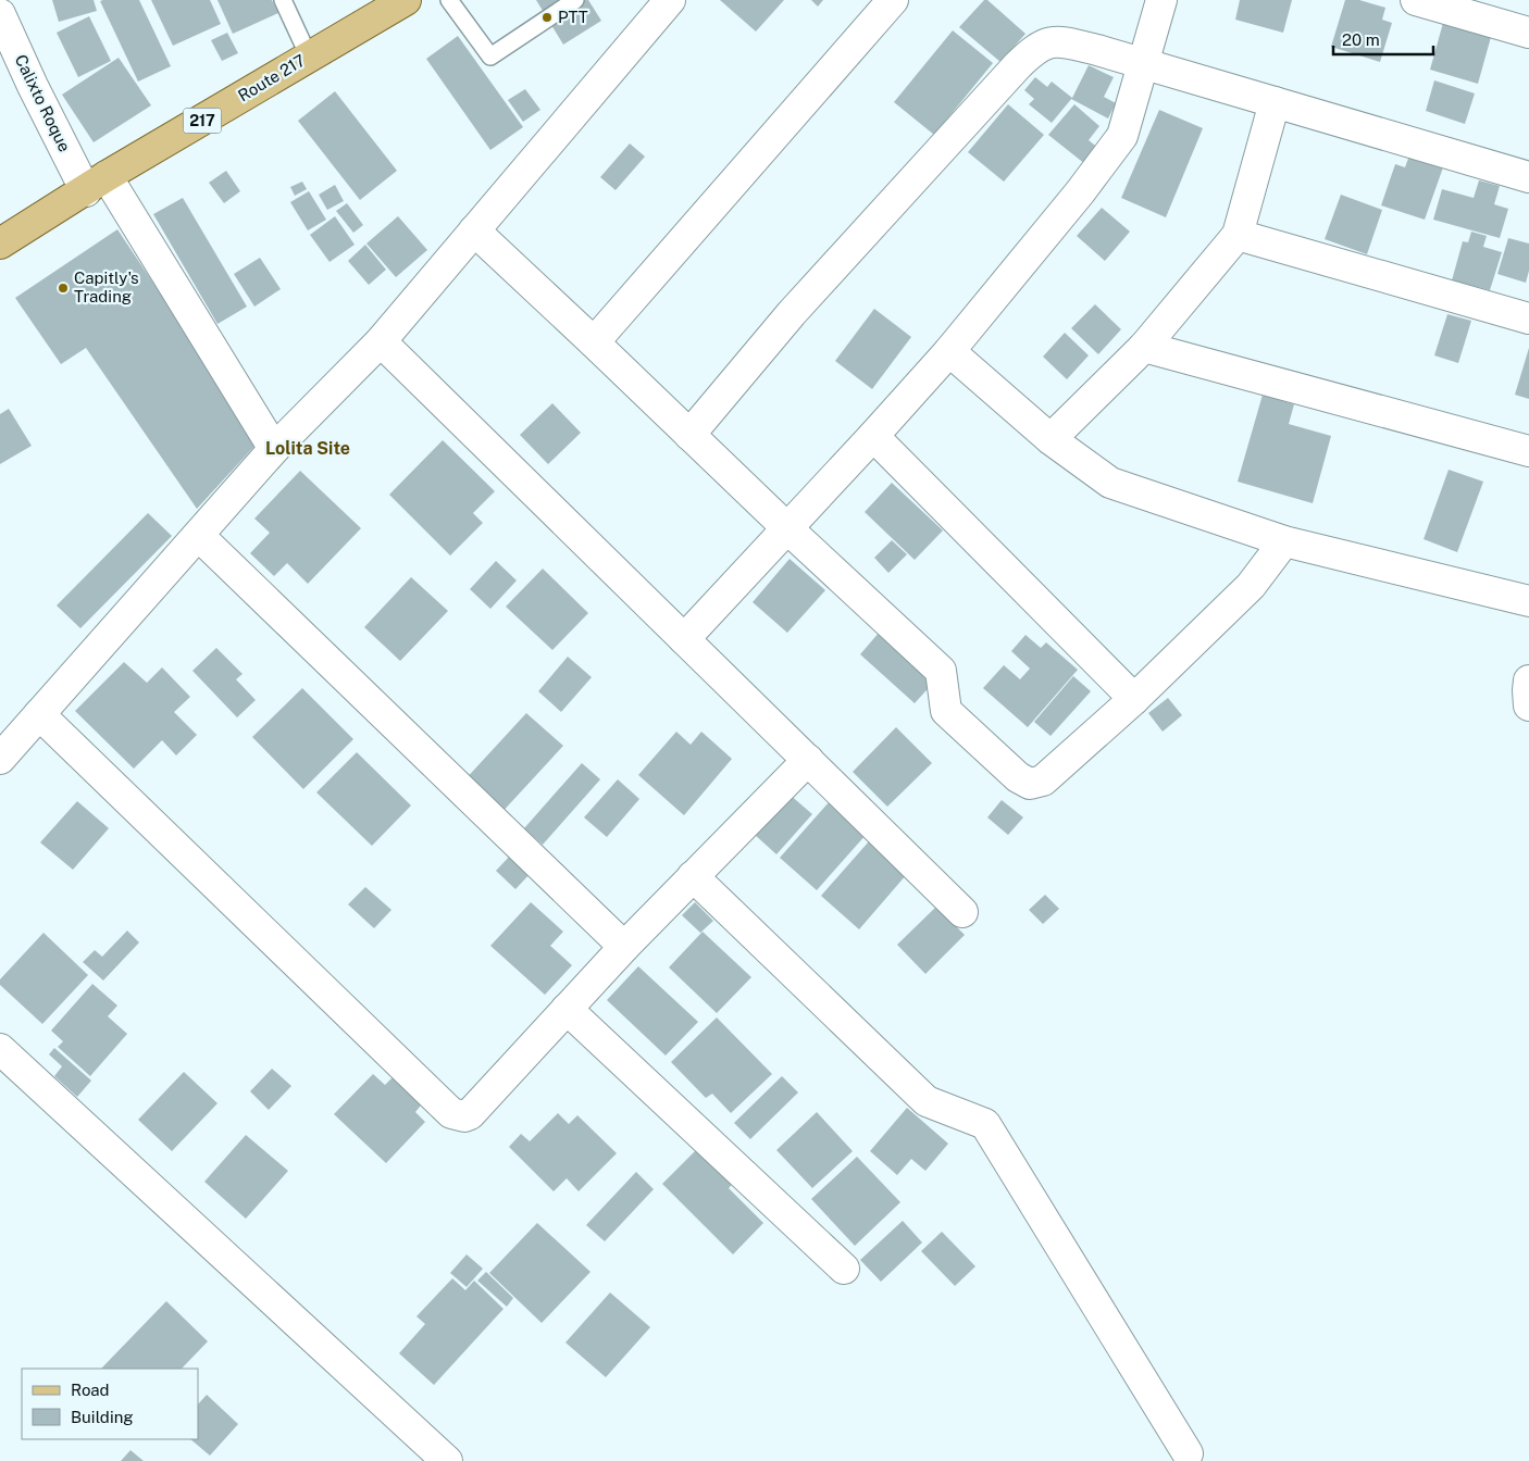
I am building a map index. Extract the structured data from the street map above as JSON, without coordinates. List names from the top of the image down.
{
  "streets": {
    "main road": ["Route 217", "217"],
    "street": ["Calixto Roque"]
  },
  "crossings": [
    ["Route 217", "Calixto Roque"]
  ],
  "districts": ["Lolita Site"],
  "places": ["PTT", "Capitly's Trading"],
  "legend": ["Road", "Building"],
  "scale_bar": "20 m"
}
